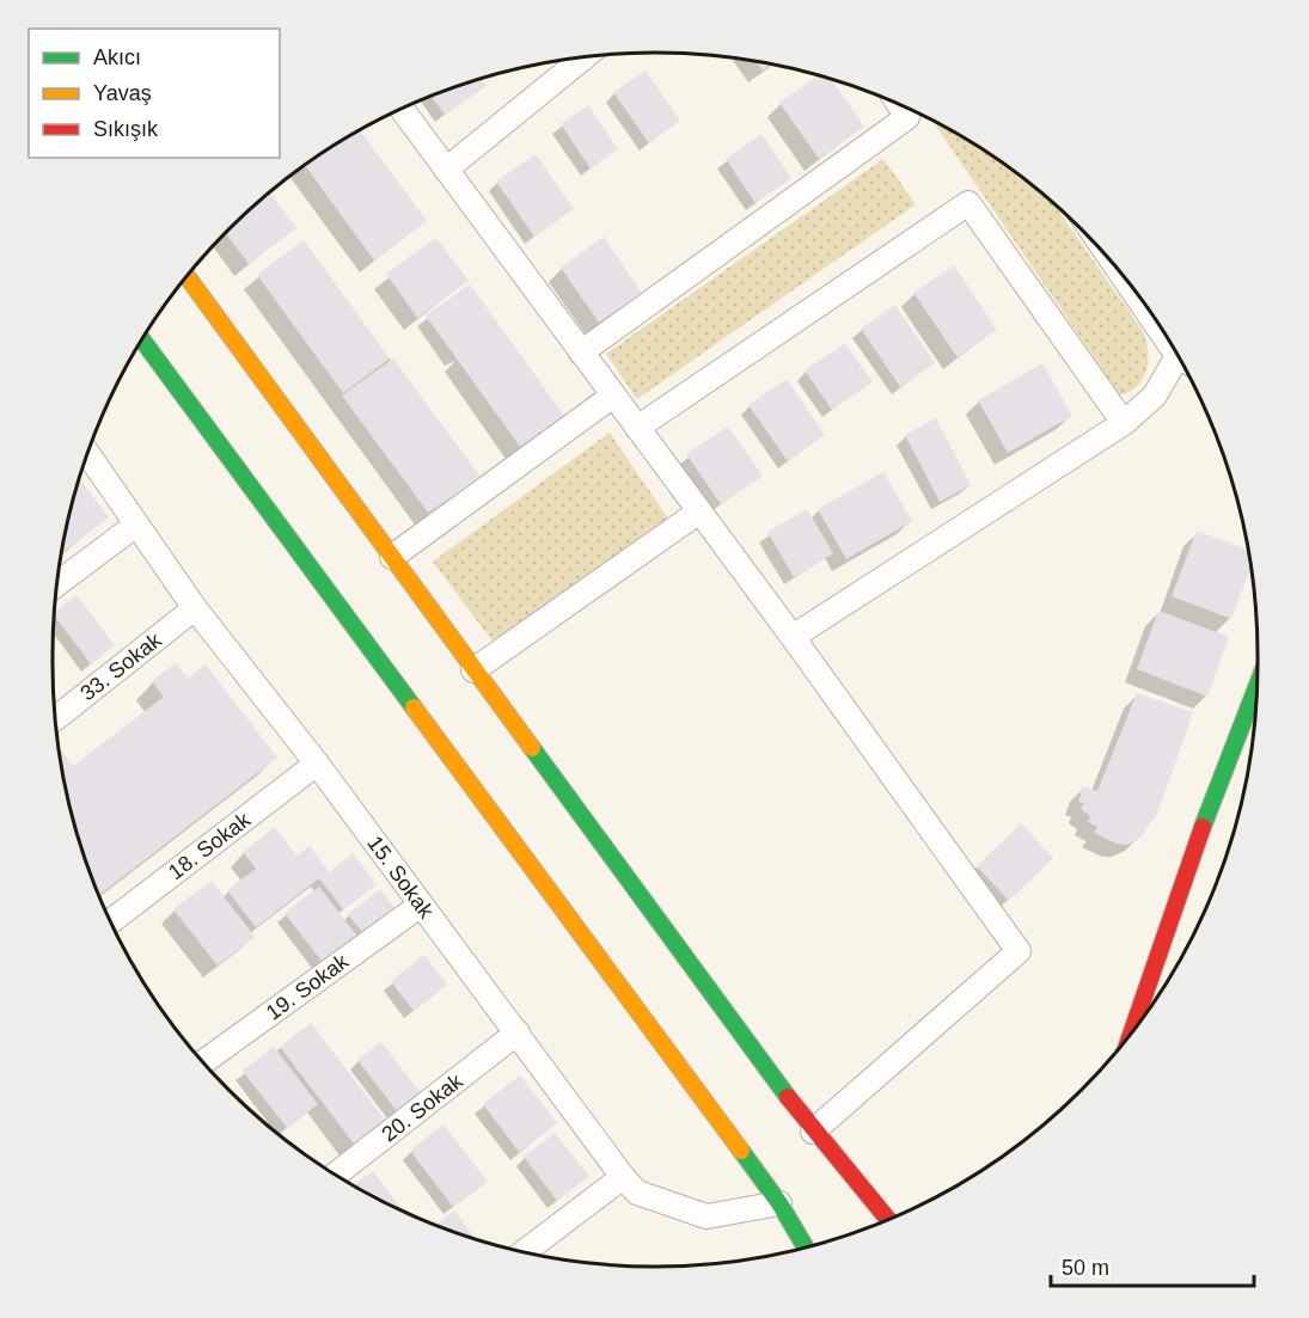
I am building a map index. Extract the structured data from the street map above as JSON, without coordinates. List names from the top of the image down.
{
  "streets": {
    "street": [
      "33. Sokak",
      "18. Sokak",
      "15. Sokak",
      "19. Sokak",
      "20. Sokak"
    ]
  },
  "crossings": [
    ["33. Sokak", "15. Sokak"],
    ["18. Sokak", "15. Sokak"],
    ["15. Sokak", "19. Sokak"],
    ["15. Sokak", "20. Sokak"]
  ],
  "legend": ["Akıcı", "Yavaş", "Sıkışık"],
  "scale_bar": "50 m"
}
